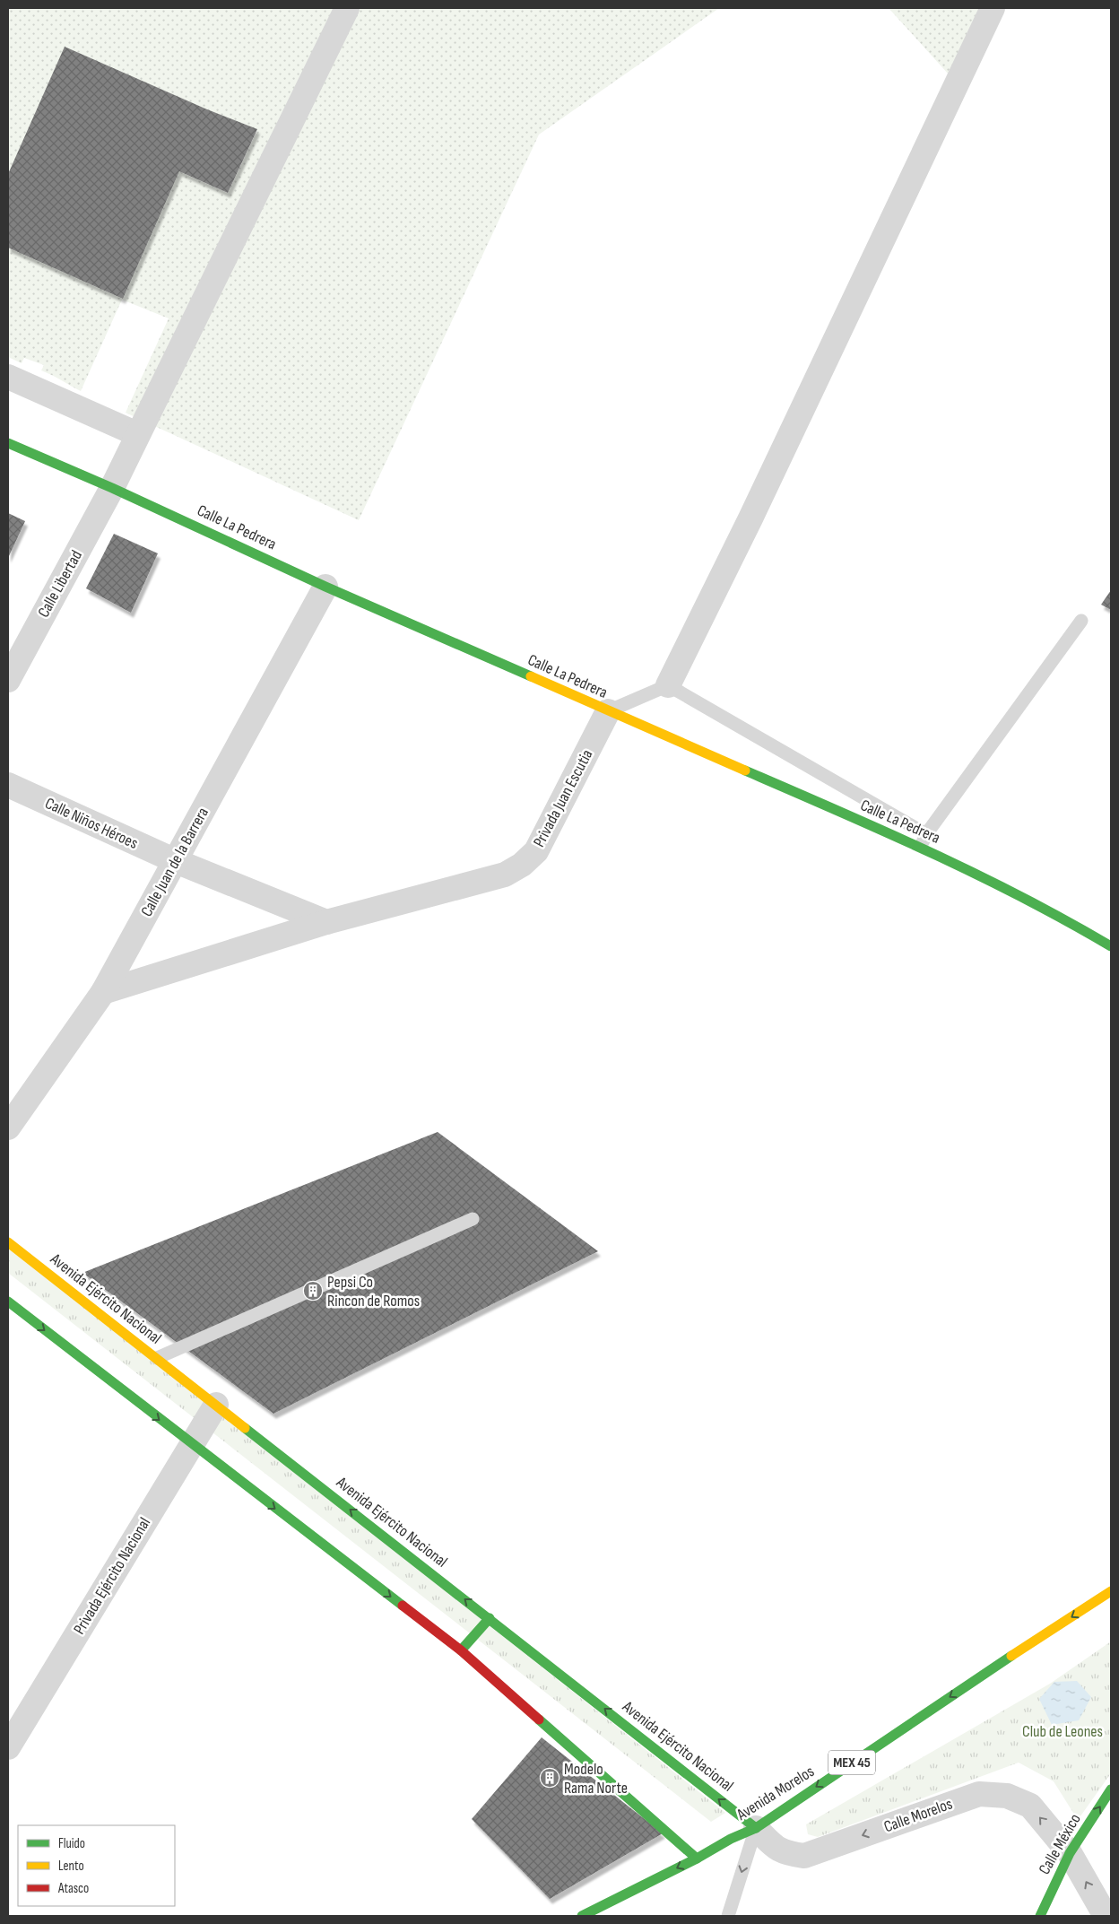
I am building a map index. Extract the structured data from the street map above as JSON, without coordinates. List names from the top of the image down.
{
  "streets": {
    "main road": [
      "Calle La Pedrera",
      "Avenida Ejército Nacional",
      "MEX 45",
      "Avenida Morelos",
      "Calle México"
    ],
    "street": [
      "Calle Libertad",
      "Privada Juan Escutia",
      "Calle Niños Héroes",
      "Calle Juan de la Barrera",
      "Privada Ejército Nacional",
      "Calle Morelos"
    ]
  },
  "crossings": [
    ["Calle La Pedrera", "Calle Libertad"],
    ["Calle La Pedrera", "Privada Juan Escutia"],
    ["Calle La Pedrera", "Calle Juan de la Barrera"],
    ["Privada Juan Escutia", "Calle Niños Héroes"],
    ["Privada Juan Escutia", "Calle Juan de la Barrera"],
    ["Calle Niños Héroes", "Calle Juan de la Barrera"],
    ["Avenida Ejército Nacional", "Privada Ejército Nacional"],
    ["Avenida Ejército Nacional", "Avenida Morelos"],
    ["Avenida Ejército Nacional", "Calle Morelos"],
    ["Avenida Morelos", "Calle Morelos"],
    ["Calle Morelos", "Calle México"]
  ],
  "one_way": ["Avenida Morelos", "Calle Morelos", "Calle México"],
  "parks": ["Club de Leones"],
  "places": {
    "building": ["Pepsi Co Rincon de Romos", "Modelo Rama Norte"]
  },
  "legend": ["Fluido", "Lento", "Atasco"]
}
